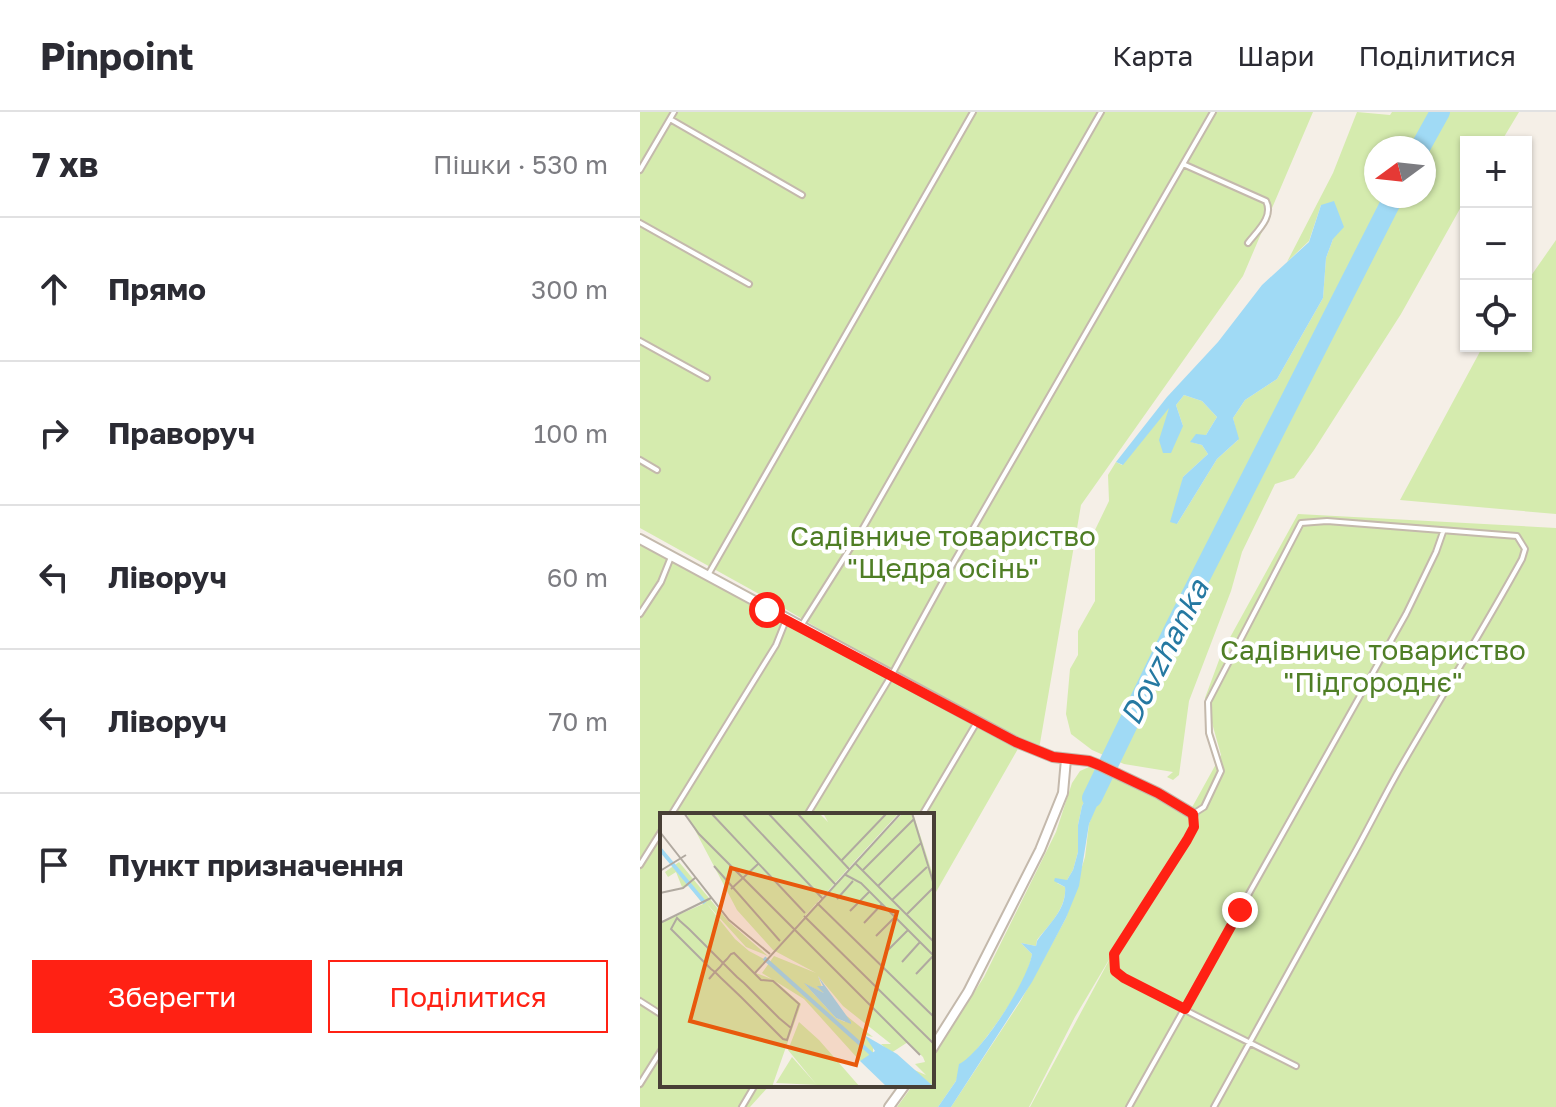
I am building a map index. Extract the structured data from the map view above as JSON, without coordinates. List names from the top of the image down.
{
  "water": ["Dovzhanka"],
  "parks": ["Садівниче товариство \"Щедра осінь\"", "Садівниче товариство \"Підгороднє\""],
  "north": "left",
  "page": {
    "header": "Pinpoint",
    "nav": ["Карта", "Шари", "Поділитися"],
    "heading": ["7 хв", "Пішки · 530 m"],
    "map_buttons": ["+", "−"],
    "list": [
      ["Прямо", "300 m"],
      ["Праворуч", "100 m"],
      ["Ліворуч", "60 m"],
      ["Ліворуч", "70 m"],
      "Пункт призначення"
    ],
    "buttons": ["Зберегти", "Поділитися"]
  }
}
